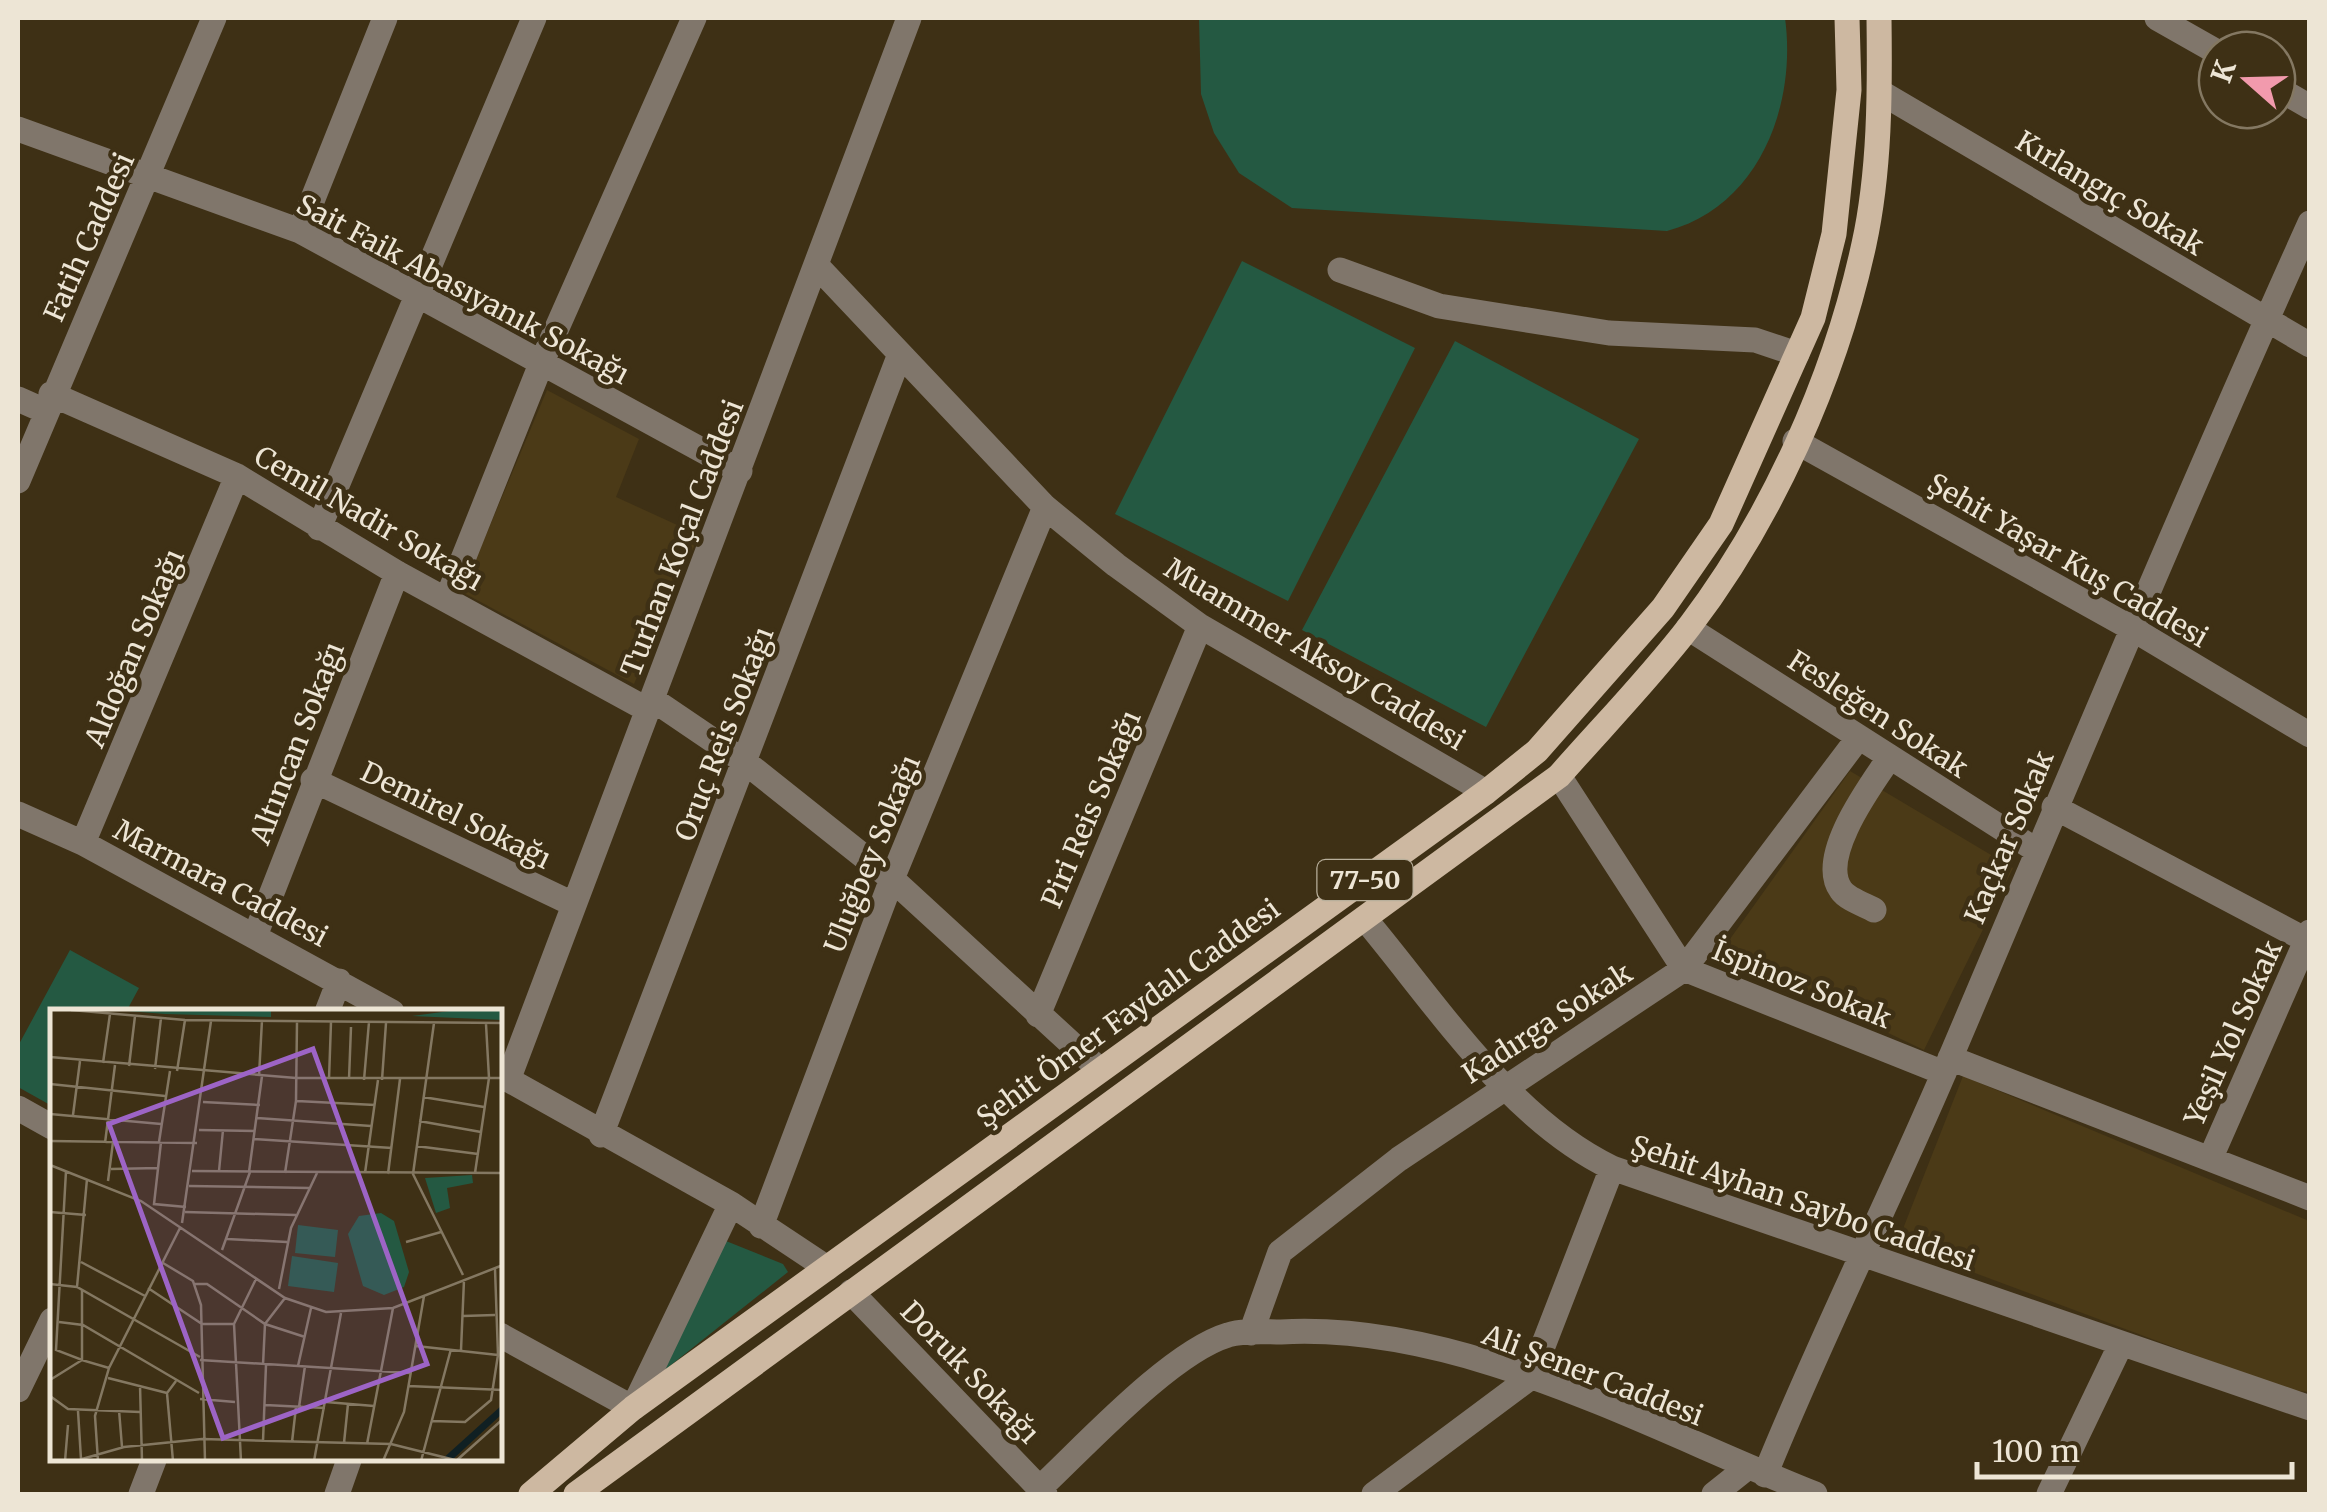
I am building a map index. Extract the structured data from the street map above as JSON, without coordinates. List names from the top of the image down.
{
  "streets": {
    "main road": ["77-50", "Şehit Ömer Faydalı Caddesi"],
    "street": [
      "Kırlangıç Sokak",
      "Fatih Caddesi",
      "Sait Faik Abasıyanık Sokağı",
      "Cemil Nadir Sokağı",
      "Turhan Koçal Caddesi",
      "Şehit Yaşar Kuş Caddesi",
      "Aldoğan Sokağı",
      "Muammer Aksoy Caddesi",
      "Fesleğen Sokak",
      "Oruç Reis Sokağı",
      "Altıncan Sokağı",
      "Piri Reis Sokağı",
      "Demirel Sokağı",
      "Kaçkar Sokak",
      "Uluğbey Sokağı",
      "Marmara Caddesi",
      "İspinoz Sokak",
      "Kadırga Sokak",
      "Yeşil Yol Sokak",
      "Şehit Ayhan Saybo Caddesi",
      "Doruk Sokağı",
      "Ali Şener Caddesi"
    ]
  },
  "crossings": [
    ["Kırlangıç Sokak", "Kaçkar Sokak"],
    ["Kırlangıç Sokak", "77-50"],
    ["Fatih Caddesi", "Sait Faik Abasıyanık Sokağı"],
    ["Fatih Caddesi", "Cemil Nadir Sokağı"],
    ["Sait Faik Abasıyanık Sokağı", "Turhan Koçal Caddesi"],
    ["Cemil Nadir Sokağı", "Turhan Koçal Caddesi"],
    ["Cemil Nadir Sokağı", "Aldoğan Sokağı"],
    ["Cemil Nadir Sokağı", "Oruç Reis Sokağı"],
    ["Cemil Nadir Sokağı", "Altıncan Sokağı"],
    ["Cemil Nadir Sokağı", "Piri Reis Sokağı"],
    ["Cemil Nadir Sokağı", "Uluğbey Sokağı"],
    ["Cemil Nadir Sokağı", "Şehit Ömer Faydalı Caddesi"],
    ["Turhan Koçal Caddesi", "Muammer Aksoy Caddesi"],
    ["Turhan Koçal Caddesi", "Demirel Sokağı"],
    ["Şehit Yaşar Kuş Caddesi", "Kaçkar Sokak"],
    ["Şehit Yaşar Kuş Caddesi", "77-50"],
    ["Aldoğan Sokağı", "Marmara Caddesi"],
    ["Muammer Aksoy Caddesi", "Oruç Reis Sokağı"],
    ["Muammer Aksoy Caddesi", "Piri Reis Sokağı"],
    ["Muammer Aksoy Caddesi", "Uluğbey Sokağı"],
    ["Muammer Aksoy Caddesi", "Şehit Ömer Faydalı Caddesi"],
    ["Fesleğen Sokak", "Kaçkar Sokak"],
    ["Fesleğen Sokak", "77-50"],
    ["Fesleğen Sokak", "Kadırga Sokak"],
    ["Altıncan Sokağı", "Demirel Sokağı"],
    ["Altıncan Sokağı", "Marmara Caddesi"],
    ["Kaçkar Sokak", "İspinoz Sokak"],
    ["Kaçkar Sokak", "Şehit Ayhan Saybo Caddesi"],
    ["Kaçkar Sokak", "Ali Şener Caddesi"],
    ["77-50", "İspinoz Sokak"],
    ["77-50", "Şehit Ayhan Saybo Caddesi"],
    ["77-50", "Doruk Sokağı"],
    ["İspinoz Sokak", "Kadırga Sokak"],
    ["İspinoz Sokak", "Yeşil Yol Sokak"],
    ["Kadırga Sokak", "Şehit Ayhan Saybo Caddesi"],
    ["Kadırga Sokak", "Ali Şener Caddesi"],
    ["Doruk Sokağı", "Ali Şener Caddesi"]
  ],
  "scale_bar": "100 m",
  "north": "left"
}
